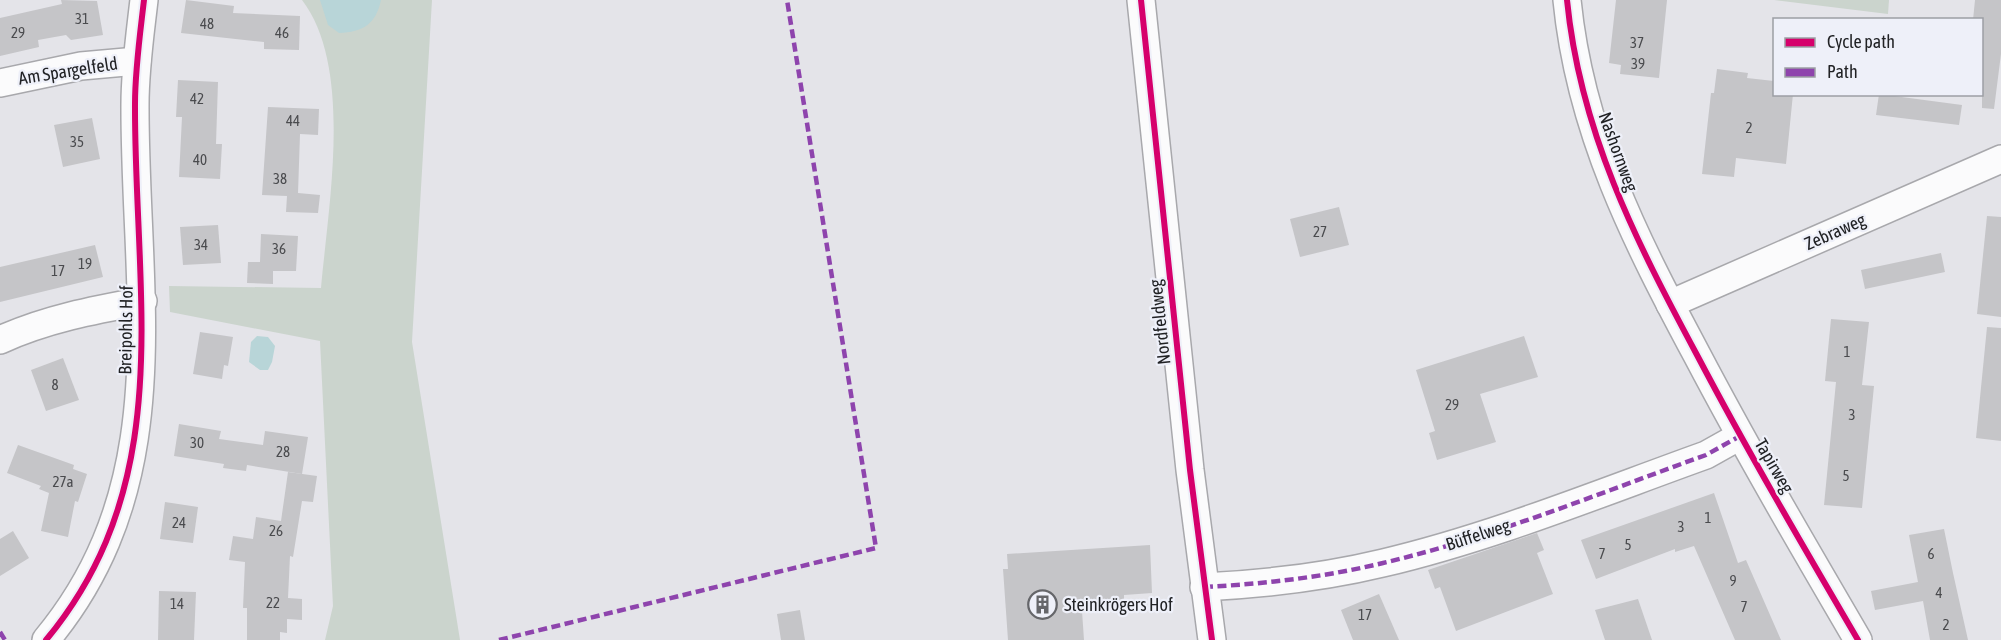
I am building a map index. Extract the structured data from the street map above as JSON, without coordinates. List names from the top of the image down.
{
  "streets": {
    "street": [
      "Am Spargelfeld",
      "Nashornweg",
      "Zebraweg",
      "Nordfeldweg",
      "Breipohls Hof",
      "Tapirweg",
      "Büffelweg"
    ]
  },
  "crossings": [
    ["Am Spargelfeld", "Breipohls Hof"],
    ["Nashornweg", "Zebraweg"],
    ["Nashornweg", "Tapirweg"],
    ["Zebraweg", "Tapirweg"],
    ["Nordfeldweg", "Büffelweg"],
    ["Tapirweg", "Büffelweg"]
  ],
  "places": {
    "building": ["Steinkrögers Hof"]
  },
  "house_numbers": [
    "31",
    "48",
    "29",
    "46",
    "37",
    "39",
    "42",
    "44",
    "2",
    "35",
    "40",
    "38",
    "27",
    "34",
    "36",
    "19",
    "17",
    "1",
    "8",
    "29",
    "3",
    "30",
    "28",
    "5",
    "27a",
    "1",
    "24",
    "3",
    "26",
    "5",
    "7",
    "6",
    "9",
    "4",
    "22",
    "14",
    "7",
    "17",
    "2"
  ],
  "legend": ["Cycle path", "Path"]
}
